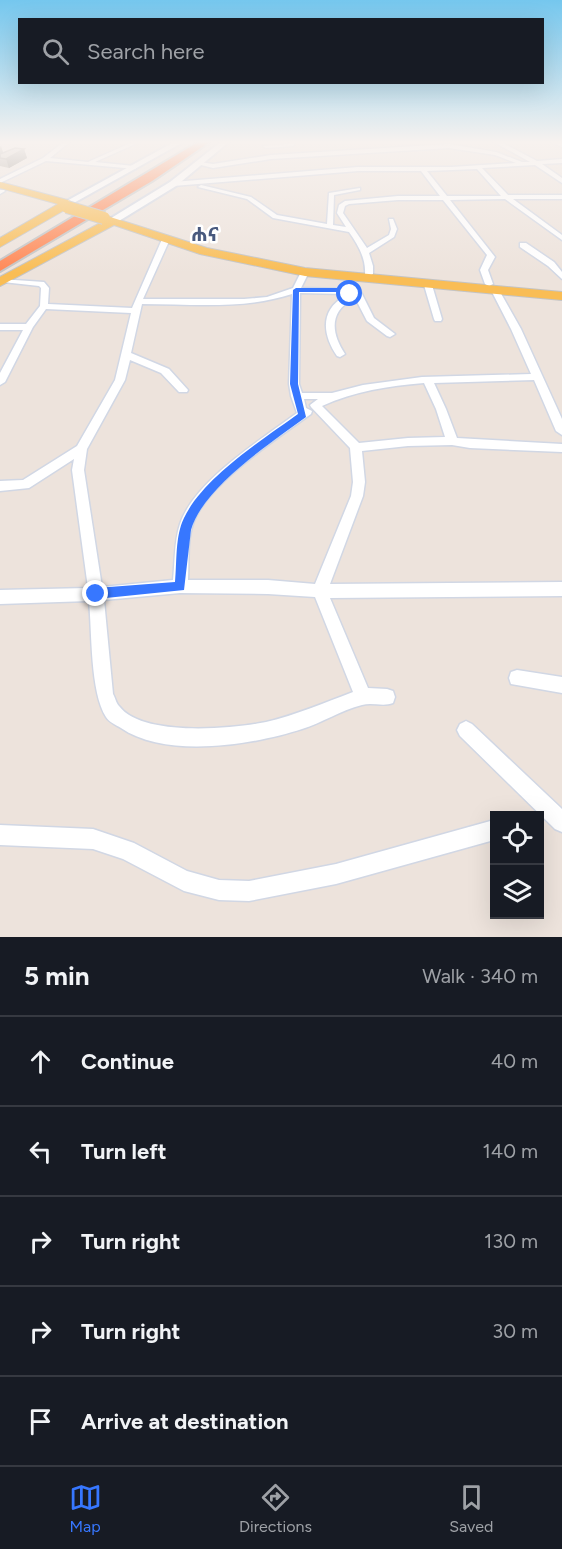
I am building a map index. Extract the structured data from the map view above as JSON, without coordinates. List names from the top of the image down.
{
  "districts": ["ሐና"],
  "page": {
    "search": "Search here",
    "heading": ["5 min", "Walk · 340 m"],
    "list": [
      ["Continue", "40 m"],
      ["Turn left", "140 m"],
      ["Turn right", "130 m"],
      ["Turn right", "30 m"],
      "Arrive at destination"
    ],
    "nav": ["Map", "Directions", "Saved"]
  }
}
